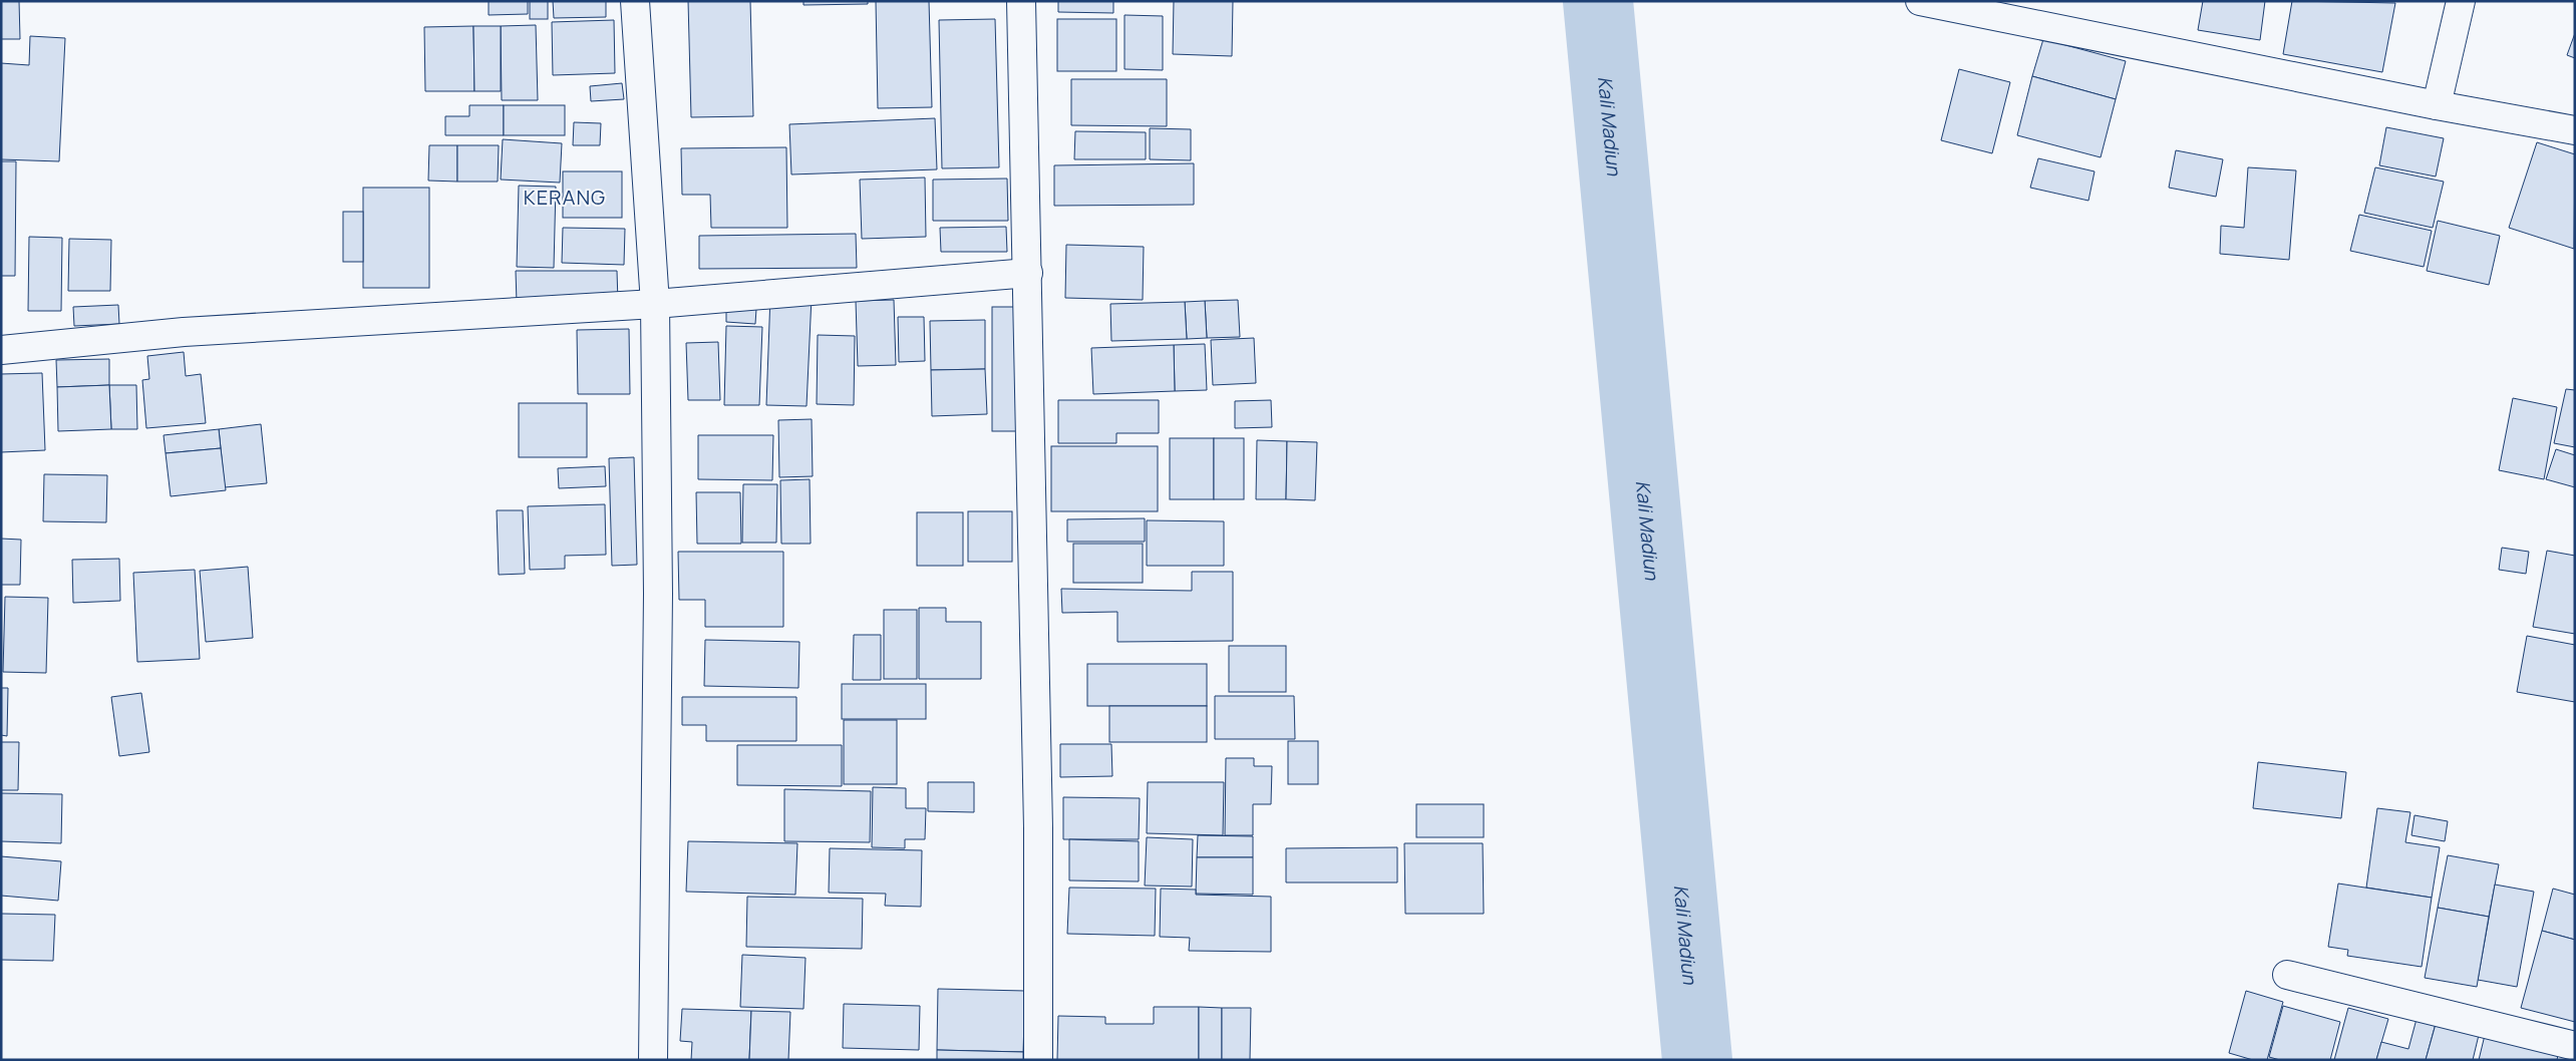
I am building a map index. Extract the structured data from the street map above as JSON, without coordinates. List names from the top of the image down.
{
  "districts": ["KERANG"],
  "water": ["Kali Madiun"]
}
